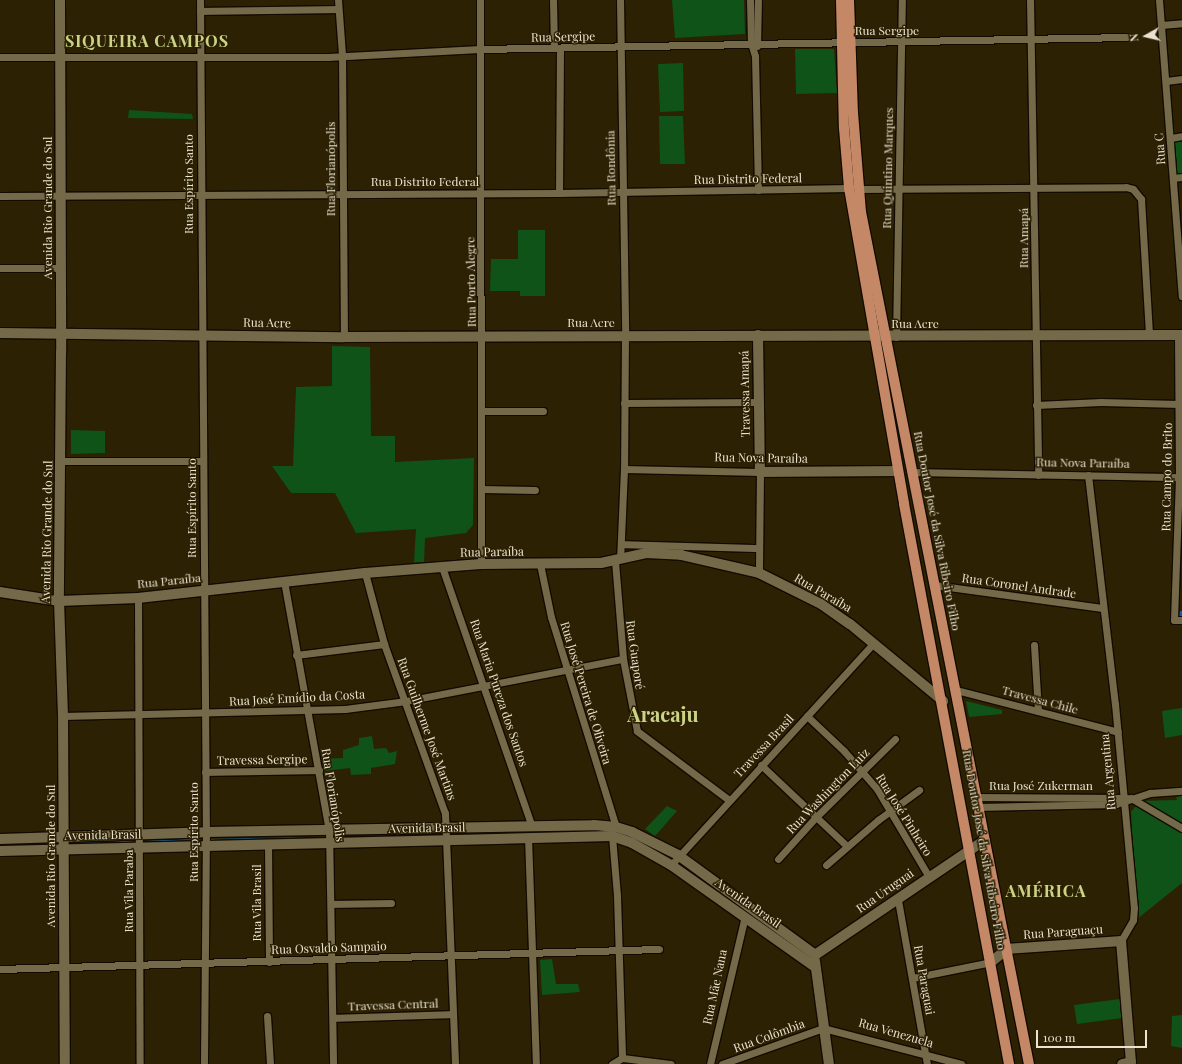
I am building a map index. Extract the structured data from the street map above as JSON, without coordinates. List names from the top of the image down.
{
  "streets": {
    "main road": ["Rua Doutor José da Silva Ribeiro Filho"],
    "street": [
      "Rua Sergipe",
      "Rua C",
      "Rua Rondônia",
      "Rua Quintino Marques",
      "Rua Florianópolis",
      "Rua Distrito Federal",
      "Rua Espírito Santo",
      "Avenida Rio Grande do Sul",
      "Rua Amapá",
      "Rua Porto Alegre",
      "Rua Acre",
      "Travessa Amapá",
      "Rua Nova Paraíba",
      "Rua Campo do Brito",
      "Rua Paraíba",
      "Rua Coronel Andrade",
      "Rua Guaporé",
      "Rua Maria Pureza dos Santos",
      "Rua José Pereira de Oliveira",
      "Rua José Emídio da Costa",
      "Travessa Chile",
      "Rua Guilherme José Martins",
      "Travessa Brasil",
      "Travessa Sergipe",
      "Rua Argentina",
      "Rua José Zukerman",
      "Rua Washington Luiz",
      "Rua José Pinheiro",
      "Avenida Brasil",
      "Rua Vila Paraba",
      "Rua Uruguai",
      "Rua Vila Brasil",
      "Rua Paraguaçu",
      "Rua Osvaldo Sampaio",
      "Rua Paraguai",
      "Rua Mãe Nana",
      "Travessa Central",
      "Rua Venezuela",
      "Rua Colômbia"
    ]
  },
  "crossings": [
    ["Rua Sergipe", "Rua Rondônia"],
    ["Rua Sergipe", "Rua Quintino Marques"],
    ["Rua Sergipe", "Rua Florianópolis"],
    ["Rua Sergipe", "Rua Espírito Santo"],
    ["Rua Sergipe", "Avenida Rio Grande do Sul"],
    ["Rua Sergipe", "Rua Amapá"],
    ["Rua Sergipe", "Rua Porto Alegre"],
    ["Rua Sergipe", "Rua Doutor José da Silva Ribeiro Filho"],
    ["Rua Rondônia", "Rua Distrito Federal"],
    ["Rua Rondônia", "Rua Acre"],
    ["Rua Rondônia", "Rua Guaporé"],
    ["Rua Quintino Marques", "Rua Distrito Federal"],
    ["Rua Quintino Marques", "Rua Acre"],
    ["Rua Florianópolis", "Rua Distrito Federal"],
    ["Rua Florianópolis", "Rua Acre"],
    ["Rua Florianópolis", "Rua Paraíba"],
    ["Rua Florianópolis", "Rua José Emídio da Costa"],
    ["Rua Florianópolis", "Travessa Sergipe"],
    ["Rua Florianópolis", "Avenida Brasil"],
    ["Rua Florianópolis", "Rua Osvaldo Sampaio"],
    ["Rua Florianópolis", "Travessa Central"],
    ["Rua Distrito Federal", "Rua Espírito Santo"],
    ["Rua Distrito Federal", "Avenida Rio Grande do Sul"],
    ["Rua Distrito Federal", "Rua Amapá"],
    ["Rua Distrito Federal", "Rua Porto Alegre"],
    ["Rua Distrito Federal", "Rua Acre"],
    ["Rua Distrito Federal", "Rua Doutor José da Silva Ribeiro Filho"],
    ["Rua Espírito Santo", "Rua Acre"],
    ["Rua Espírito Santo", "Rua Paraíba"],
    ["Rua Espírito Santo", "Rua José Emídio da Costa"],
    ["Rua Espírito Santo", "Travessa Sergipe"],
    ["Rua Espírito Santo", "Avenida Brasil"],
    ["Rua Espírito Santo", "Rua Osvaldo Sampaio"],
    ["Avenida Rio Grande do Sul", "Rua Acre"],
    ["Avenida Rio Grande do Sul", "Rua Paraíba"],
    ["Avenida Rio Grande do Sul", "Rua José Emídio da Costa"],
    ["Avenida Rio Grande do Sul", "Avenida Brasil"],
    ["Avenida Rio Grande do Sul", "Rua Osvaldo Sampaio"],
    ["Rua Amapá", "Rua Acre"],
    ["Rua Amapá", "Rua Nova Paraíba"],
    ["Rua Porto Alegre", "Rua Acre"],
    ["Rua Porto Alegre", "Rua Paraíba"],
    ["Rua Acre", "Travessa Amapá"],
    ["Rua Acre", "Rua Campo do Brito"],
    ["Rua Acre", "Rua Doutor José da Silva Ribeiro Filho"],
    ["Rua Acre", "Rua Guaporé"],
    ["Travessa Amapá", "Rua Nova Paraíba"],
    ["Travessa Amapá", "Rua Paraíba"],
    ["Rua Nova Paraíba", "Rua Campo do Brito"],
    ["Rua Nova Paraíba", "Rua Doutor José da Silva Ribeiro Filho"],
    ["Rua Nova Paraíba", "Rua Guaporé"],
    ["Rua Nova Paraíba", "Rua Argentina"],
    ["Rua Doutor José da Silva Ribeiro Filho", "Rua Paraíba"],
    ["Rua Doutor José da Silva Ribeiro Filho", "Rua Coronel Andrade"],
    ["Rua Doutor José da Silva Ribeiro Filho", "Travessa Chile"],
    ["Rua Doutor José da Silva Ribeiro Filho", "Rua José Zukerman"],
    ["Rua Doutor José da Silva Ribeiro Filho", "Rua Uruguai"],
    ["Rua Doutor José da Silva Ribeiro Filho", "Rua Paraguaçu"],
    ["Rua Paraíba", "Rua Guaporé"],
    ["Rua Paraíba", "Rua Maria Pureza dos Santos"],
    ["Rua Paraíba", "Rua José Pereira de Oliveira"],
    ["Rua Paraíba", "Rua Guilherme José Martins"],
    ["Rua Paraíba", "Travessa Brasil"],
    ["Rua Paraíba", "Rua Vila Paraba"],
    ["Rua Coronel Andrade", "Rua Argentina"],
    ["Rua Guaporé", "Rua José Emídio da Costa"],
    ["Rua Guaporé", "Travessa Brasil"],
    ["Rua Maria Pureza dos Santos", "Rua José Emídio da Costa"],
    ["Rua Maria Pureza dos Santos", "Avenida Brasil"],
    ["Rua José Pereira de Oliveira", "Rua José Emídio da Costa"],
    ["Rua José Pereira de Oliveira", "Avenida Brasil"],
    ["Rua José Pereira de Oliveira", "Rua Osvaldo Sampaio"],
    ["Rua José Emídio da Costa", "Rua Guilherme José Martins"],
    ["Rua José Emídio da Costa", "Rua Vila Paraba"],
    ["Travessa Chile", "Rua Argentina"],
    ["Rua Guilherme José Martins", "Avenida Brasil"],
    ["Rua Guilherme José Martins", "Rua Osvaldo Sampaio"],
    ["Rua Guilherme José Martins", "Travessa Central"],
    ["Travessa Brasil", "Rua José Pinheiro"],
    ["Travessa Brasil", "Avenida Brasil"],
    ["Rua Argentina", "Rua José Zukerman"],
    ["Rua Argentina", "Rua Paraguaçu"],
    ["Rua Washington Luiz", "Rua José Pinheiro"],
    ["Rua José Pinheiro", "Rua Uruguai"],
    ["Avenida Brasil", "Rua Vila Paraba"],
    ["Avenida Brasil", "Rua Uruguai"],
    ["Avenida Brasil", "Rua Vila Brasil"],
    ["Avenida Brasil", "Rua Mãe Nana"],
    ["Rua Vila Paraba", "Rua Osvaldo Sampaio"],
    ["Rua Uruguai", "Rua Paraguai"],
    ["Rua Vila Brasil", "Rua Osvaldo Sampaio"],
    ["Rua Paraguai", "Rua Venezuela"],
    ["Rua Venezuela", "Rua Colômbia"]
  ],
  "districts": ["SIQUEIRA CAMPOS", "Aracaju", "AMÉRICA"],
  "scale_bar": "100 m",
  "north": "left"
}
